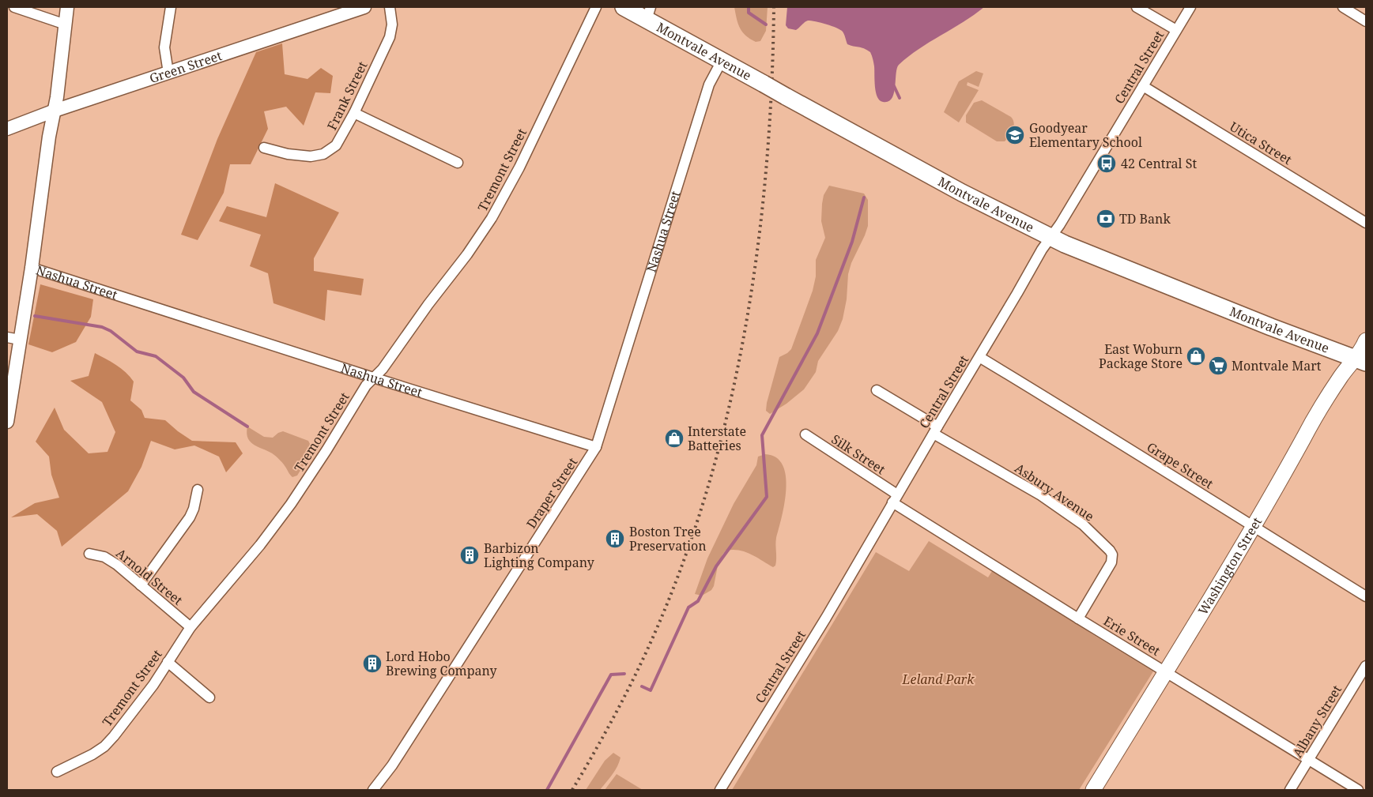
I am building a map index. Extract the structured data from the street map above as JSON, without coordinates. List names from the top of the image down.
{
  "streets": {
    "main road": ["Montvale Avenue", "Washington Street"],
    "street": [
      "Green Street",
      "Central Street",
      "Frank Street",
      "Utica Street",
      "Tremont Street",
      "Nashua Street",
      "Silk Street",
      "Grape Street",
      "Asbury Avenue",
      "Draper Street",
      "Arnold Street",
      "Erie Street",
      "Albany Street"
    ]
  },
  "crossings": [
    ["Montvale Avenue", "Central Street"],
    ["Montvale Avenue", "Nashua Street"],
    ["Montvale Avenue", "Washington Street"],
    ["Green Street", "Nashua Street"],
    ["Central Street", "Utica Street"],
    ["Central Street", "Silk Street"],
    ["Central Street", "Grape Street"],
    ["Central Street", "Asbury Avenue"],
    ["Central Street", "Erie Street"],
    ["Tremont Street", "Nashua Street"],
    ["Tremont Street", "Arnold Street"],
    ["Nashua Street", "Draper Street"],
    ["Silk Street", "Erie Street"],
    ["Grape Street", "Washington Street"],
    ["Asbury Avenue", "Erie Street"],
    ["Washington Street", "Erie Street"],
    ["Erie Street", "Albany Street"]
  ],
  "parks": ["Leland Park"],
  "places": {
    "school or university": ["Goodyear Elementary School"],
    "bus stop": ["42 Central St"],
    "bank": ["TD Bank"],
    "shop": ["East Woburn Package Store", "Interstate Batteries"],
    "supermarket": ["Montvale Mart"],
    "building": ["Boston Tree Preservation", "Barbizon Lighting Company", "Lord Hobo Brewing Company"]
  }
}
